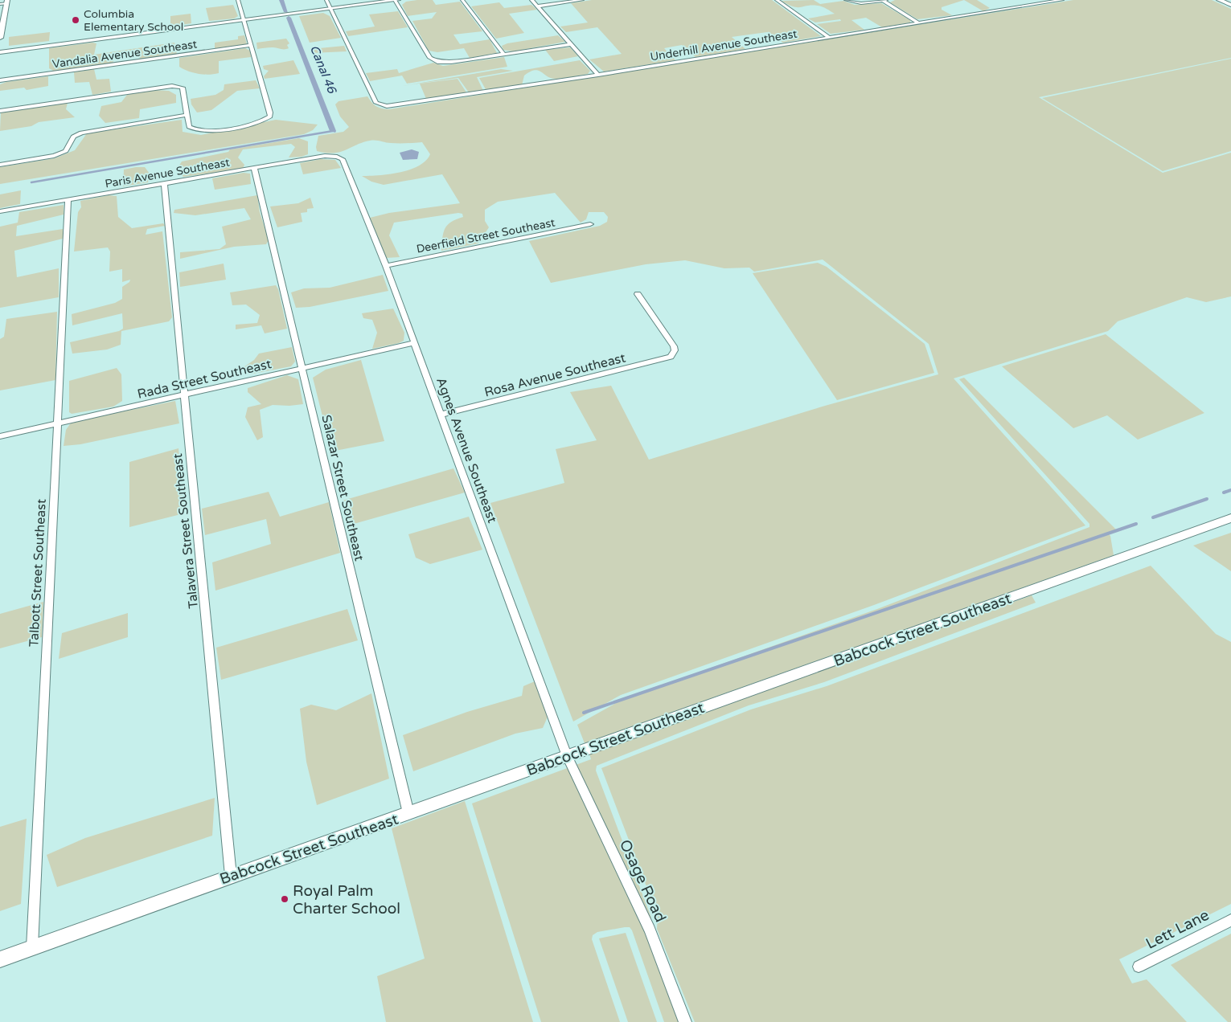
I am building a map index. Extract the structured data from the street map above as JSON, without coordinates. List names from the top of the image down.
{
  "streets": {
    "main road": ["Babcock Street Southeast"],
    "street": [
      "Underhill Avenue Southeast",
      "Vandalia Avenue Southeast",
      "Paris Avenue Southeast",
      "Deerfield Street Southeast",
      "Rosa Avenue Southeast",
      "Rada Street Southeast",
      "Agnes Avenue Southeast",
      "Salazar Street Southeast",
      "Talavera Street Southeast",
      "Talbott Street Southeast",
      "Osage Road",
      "Lett Lane"
    ]
  },
  "crossings": [
    ["Paris Avenue Southeast", "Agnes Avenue Southeast"],
    ["Paris Avenue Southeast", "Salazar Street Southeast"],
    ["Paris Avenue Southeast", "Talavera Street Southeast"],
    ["Paris Avenue Southeast", "Talbott Street Southeast"],
    ["Deerfield Street Southeast", "Agnes Avenue Southeast"],
    ["Rosa Avenue Southeast", "Agnes Avenue Southeast"],
    ["Rada Street Southeast", "Agnes Avenue Southeast"],
    ["Rada Street Southeast", "Salazar Street Southeast"],
    ["Rada Street Southeast", "Talavera Street Southeast"],
    ["Rada Street Southeast", "Talbott Street Southeast"],
    ["Agnes Avenue Southeast", "Babcock Street Southeast"],
    ["Agnes Avenue Southeast", "Osage Road"],
    ["Salazar Street Southeast", "Babcock Street Southeast"],
    ["Talavera Street Southeast", "Babcock Street Southeast"],
    ["Talbott Street Southeast", "Babcock Street Southeast"],
    ["Babcock Street Southeast", "Osage Road"]
  ],
  "water": ["Canal 46"],
  "places": ["Columbia Elementary School", "Royal Palm Charter School"]
}
